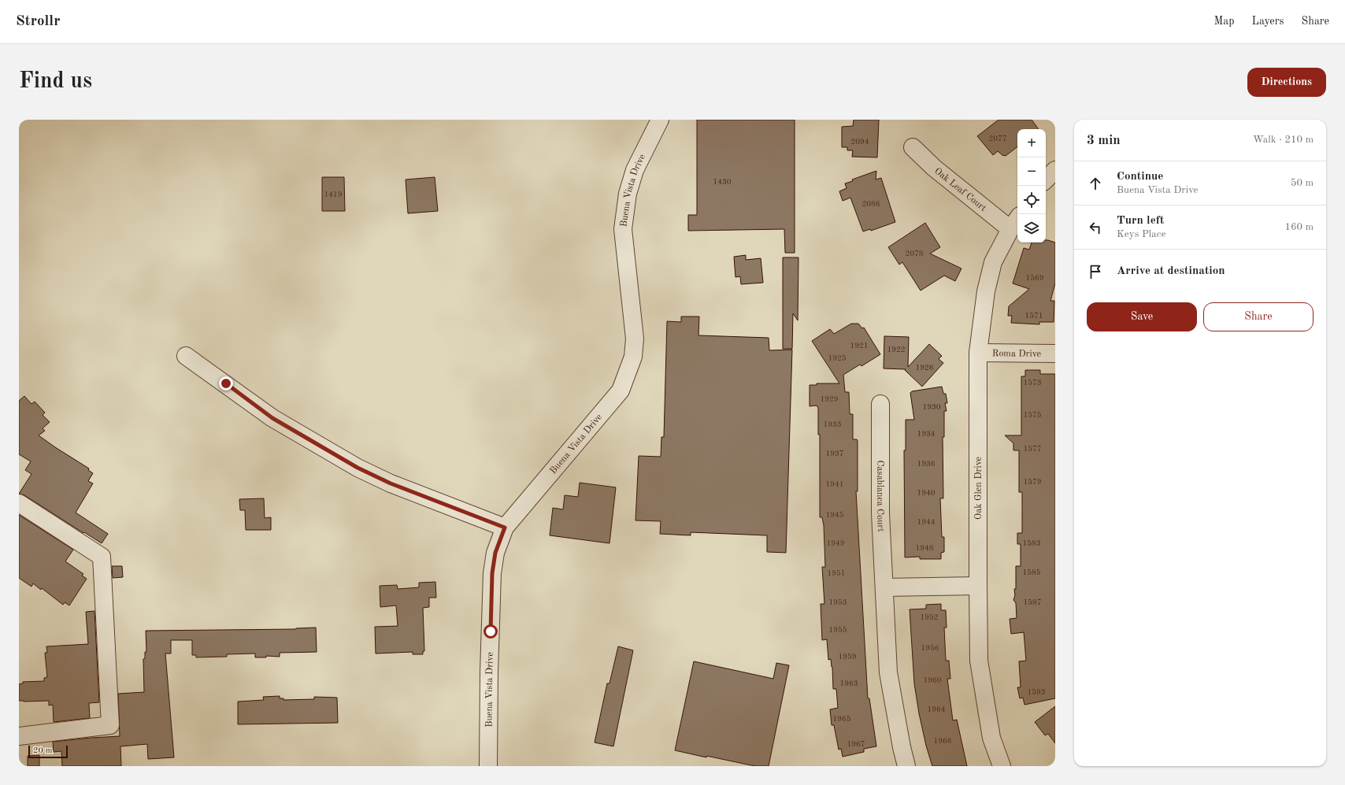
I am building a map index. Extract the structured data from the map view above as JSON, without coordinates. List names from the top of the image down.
{
  "streets": {
    "street": [
      "Oak Leaf Court",
      "Buena Vista Drive",
      "Roma Drive",
      "Oak Glen Drive",
      "Casablanca Court"
    ]
  },
  "crossings": [
    ["Oak Leaf Court", "Oak Glen Drive"],
    ["Roma Drive", "Oak Glen Drive"]
  ],
  "house_numbers": [
    "2077",
    "2094",
    "1430",
    "1419",
    "2086",
    "2078",
    "1569",
    "1571",
    "1921",
    "1922",
    "1925",
    "1926",
    "1573",
    "1929",
    "1930",
    "1575",
    "1933",
    "1934",
    "1577",
    "1937",
    "1936",
    "1579",
    "1941",
    "1940",
    "1945",
    "1944",
    "1949",
    "1583",
    "1948",
    "1585",
    "1951",
    "1953",
    "1587",
    "1952",
    "1955",
    "1956",
    "1959",
    "1960",
    "1963",
    "1593",
    "1964",
    "1965",
    "1966",
    "1967"
  ],
  "scale_bar": "20 m",
  "page": {
    "header": "Strollr",
    "nav": ["Map", "Layers", "Share"],
    "buttons": [
      "Directions",
      ["Save", "Share"]
    ],
    "title": "Find us",
    "heading": ["3 min", "Walk · 210 m"],
    "map_buttons": ["+", "−"],
    "list": [
      ["Continue", "Buena Vista Drive", "50 m"],
      ["Turn left", "Keys Place", "160 m"],
      "Arrive at destination"
    ],
    "scale": "20 m"
  }
}
